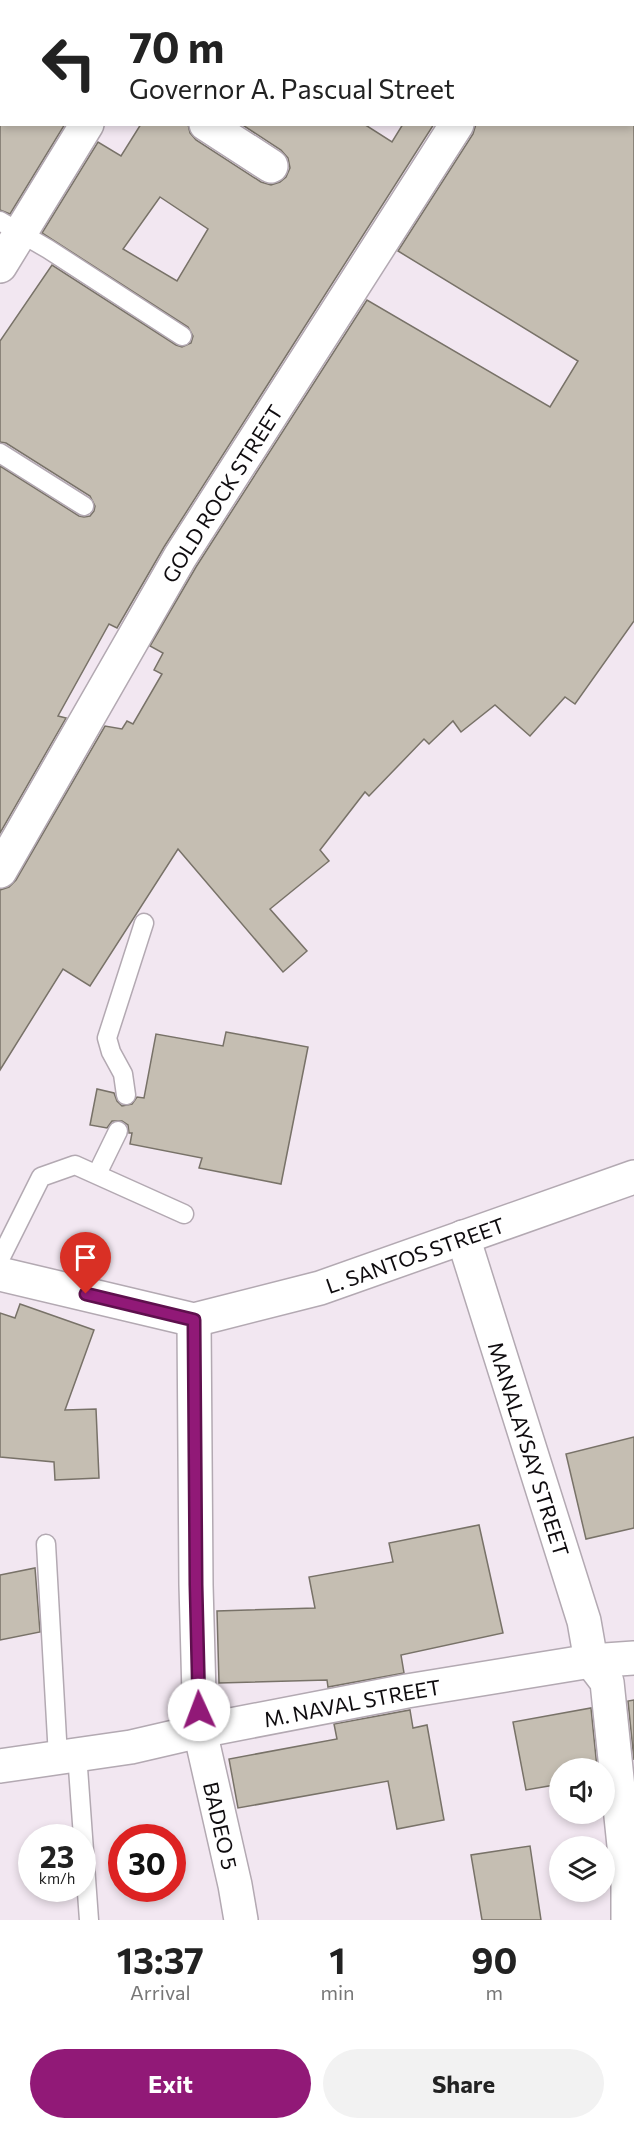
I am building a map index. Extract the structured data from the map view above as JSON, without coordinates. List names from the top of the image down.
{
  "streets": {
    "street": [
      "GOLD ROCK STREET",
      "L. SANTOS STREET",
      "MANALAYSAY STREET",
      "M. NAVAL STREET",
      "BADEO 5"
    ]
  },
  "crossings": [
    ["L. SANTOS STREET", "MANALAYSAY STREET"],
    ["L. SANTOS STREET", "BADEO 5"],
    ["MANALAYSAY STREET", "M. NAVAL STREET"],
    ["M. NAVAL STREET", "BADEO 5"]
  ],
  "page": {
    "turn": ["70 m", "Governor A. Pascual Street"],
    "speed": "23 km/h",
    "limit": "30",
    "eta": [
      "13:37",
      "Arrival",
      "1",
      "min",
      "90",
      "m"
    ],
    "buttons": ["Exit", "Share"]
  }
}
